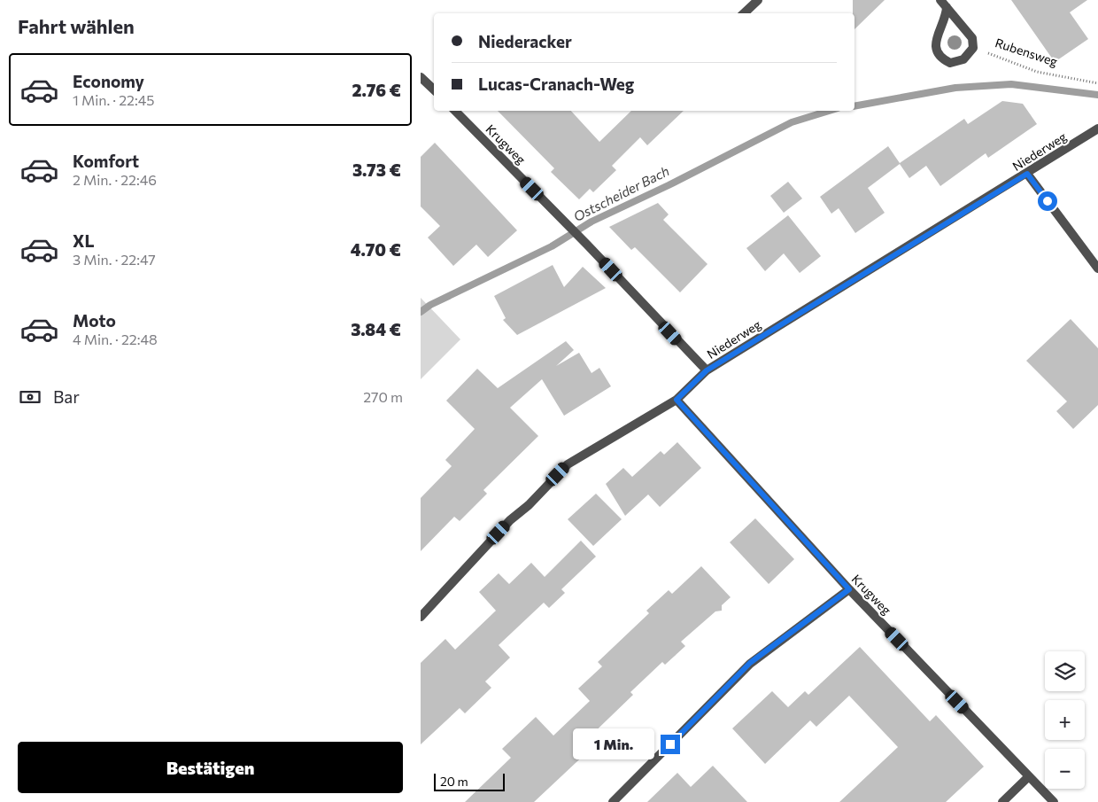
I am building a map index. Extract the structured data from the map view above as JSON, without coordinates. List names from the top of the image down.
{
  "streets": {
    "street": ["Krugweg", "Niederweg"],
    "path": ["Rubensweg"]
  },
  "crossings": [
    ["Krugweg", "Niederweg"]
  ],
  "water": ["Ostscheider Bach"],
  "scale_bar": "20 m",
  "page": {
    "heading": "Fahrt wählen",
    "banner": ["Niederacker", "Lucas-Cranach-Weg"],
    "list": [
      {
        "name": "Economy",
        "note": "1 Min. · 22:45",
        "value": "2.76 €"
      },
      {
        "name": "Komfort",
        "note": "2 Min. · 22:46",
        "value": "3.73 €"
      },
      {
        "name": "XL",
        "note": "3 Min. · 22:47",
        "value": "4.70 €"
      },
      {
        "name": "Moto",
        "note": "4 Min. · 22:48",
        "value": "3.84 €"
      }
    ],
    "pay": ["Bar", "270 m"],
    "map_buttons": ["+", "−"],
    "bubble": "1 Min.",
    "buttons": "Bestätigen",
    "scale": "20 m"
  }
}
